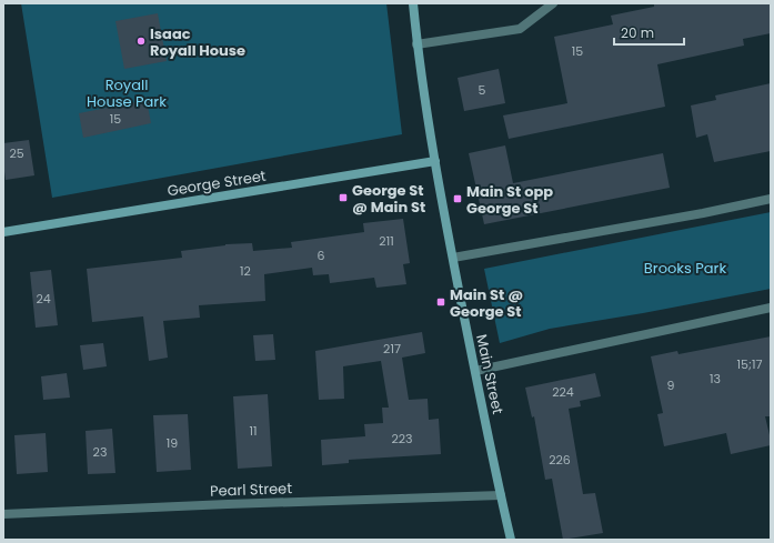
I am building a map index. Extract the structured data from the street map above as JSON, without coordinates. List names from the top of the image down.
{
  "streets": {
    "main road": ["George Street", "Main Street"],
    "street": ["Pearl Street"]
  },
  "crossings": [
    ["George Street", "Main Street"],
    ["Main Street", "Pearl Street"]
  ],
  "parks": ["Royall House Park", "Brooks Park"],
  "places": {
    "other": ["Isaac Royall House"],
    "transit": ["George St @ Main St", "Main St opp George St", "Main St @ George St"]
  },
  "house_numbers": [
    "15",
    "5",
    "15",
    "25",
    "211",
    "6",
    "12",
    "24",
    "217",
    "15;17",
    "13",
    "9",
    "224",
    "11",
    "223",
    "19",
    "23",
    "226"
  ],
  "scale_bar": "20 m"
}
